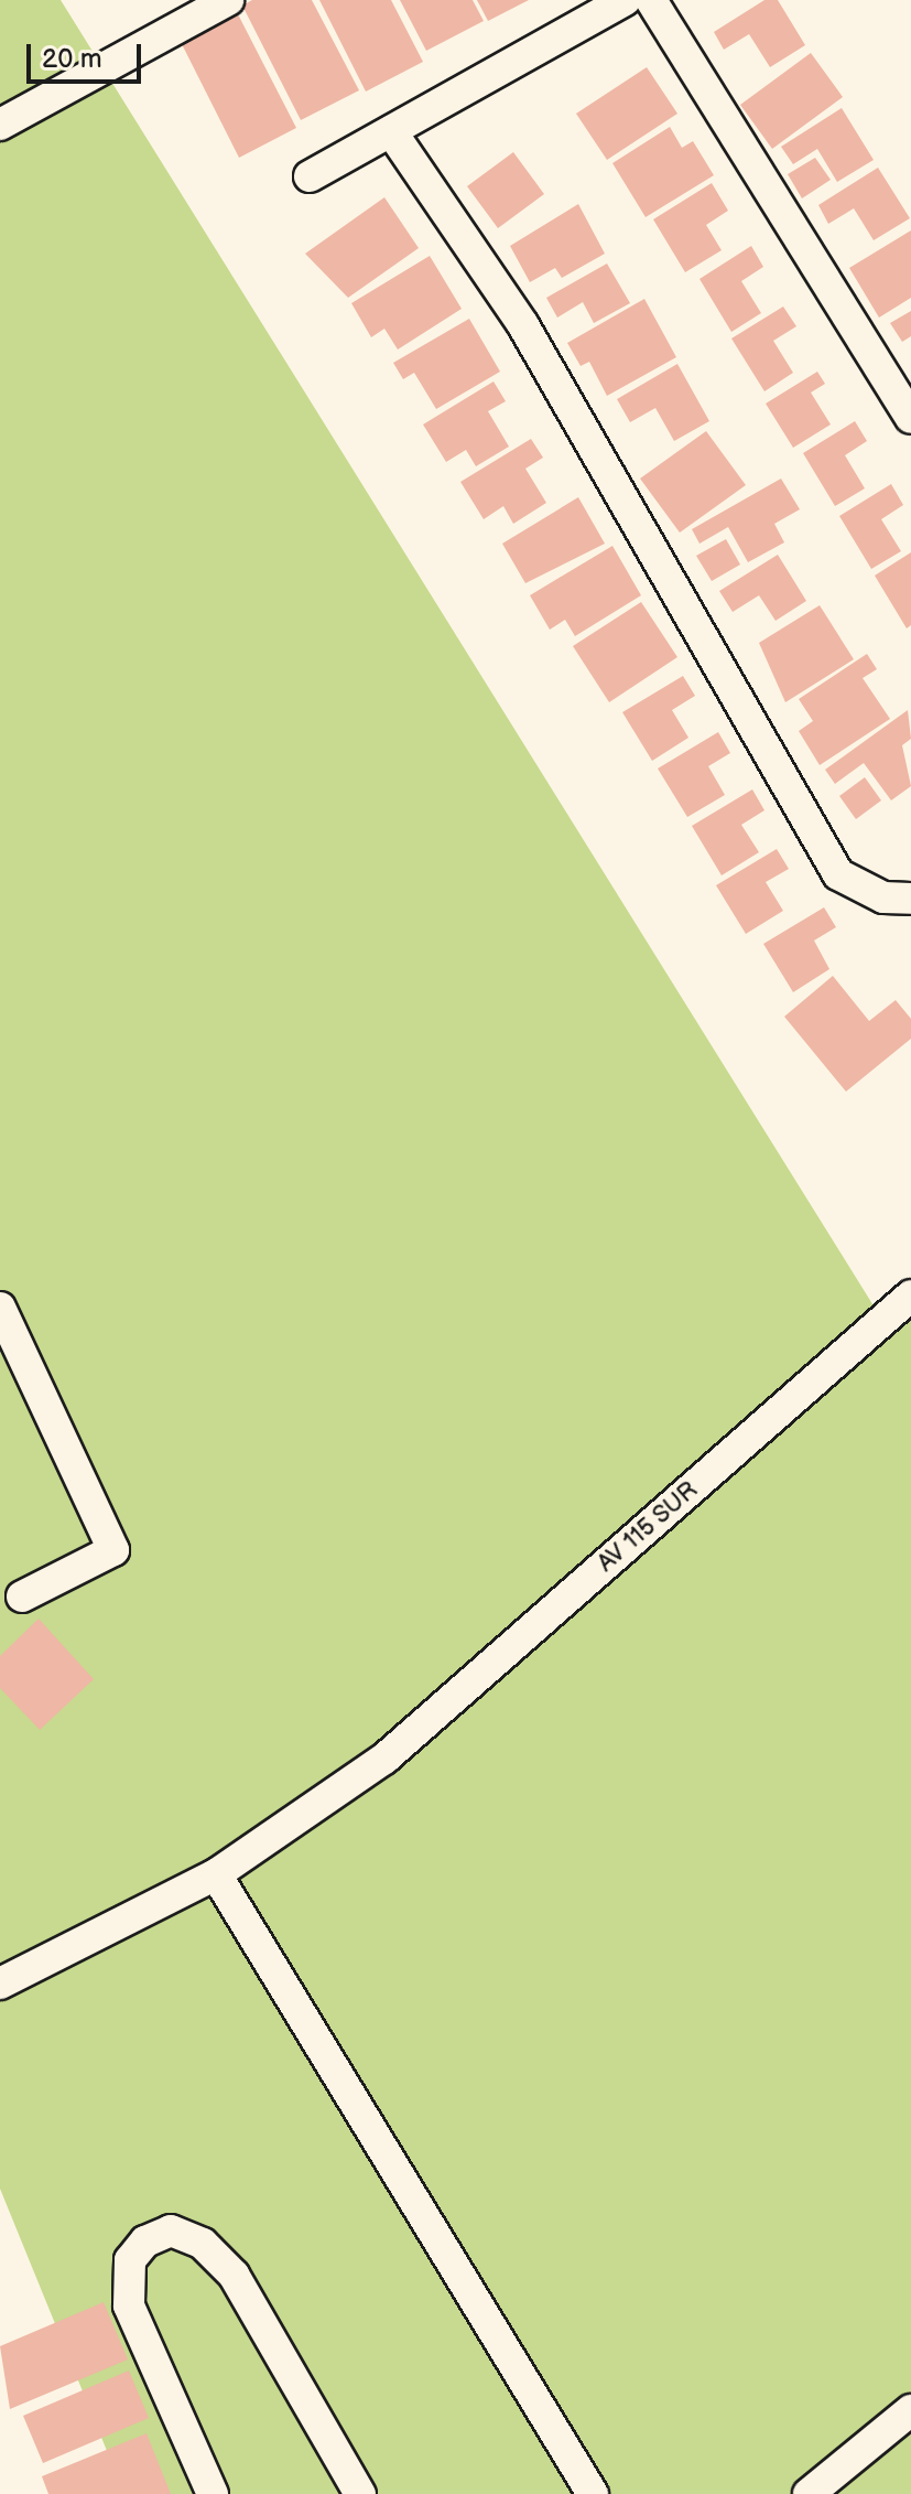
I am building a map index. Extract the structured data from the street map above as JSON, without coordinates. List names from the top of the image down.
{
  "streets": {
    "street": ["AV 115 SUR"]
  },
  "scale_bar": "20 m"
}
